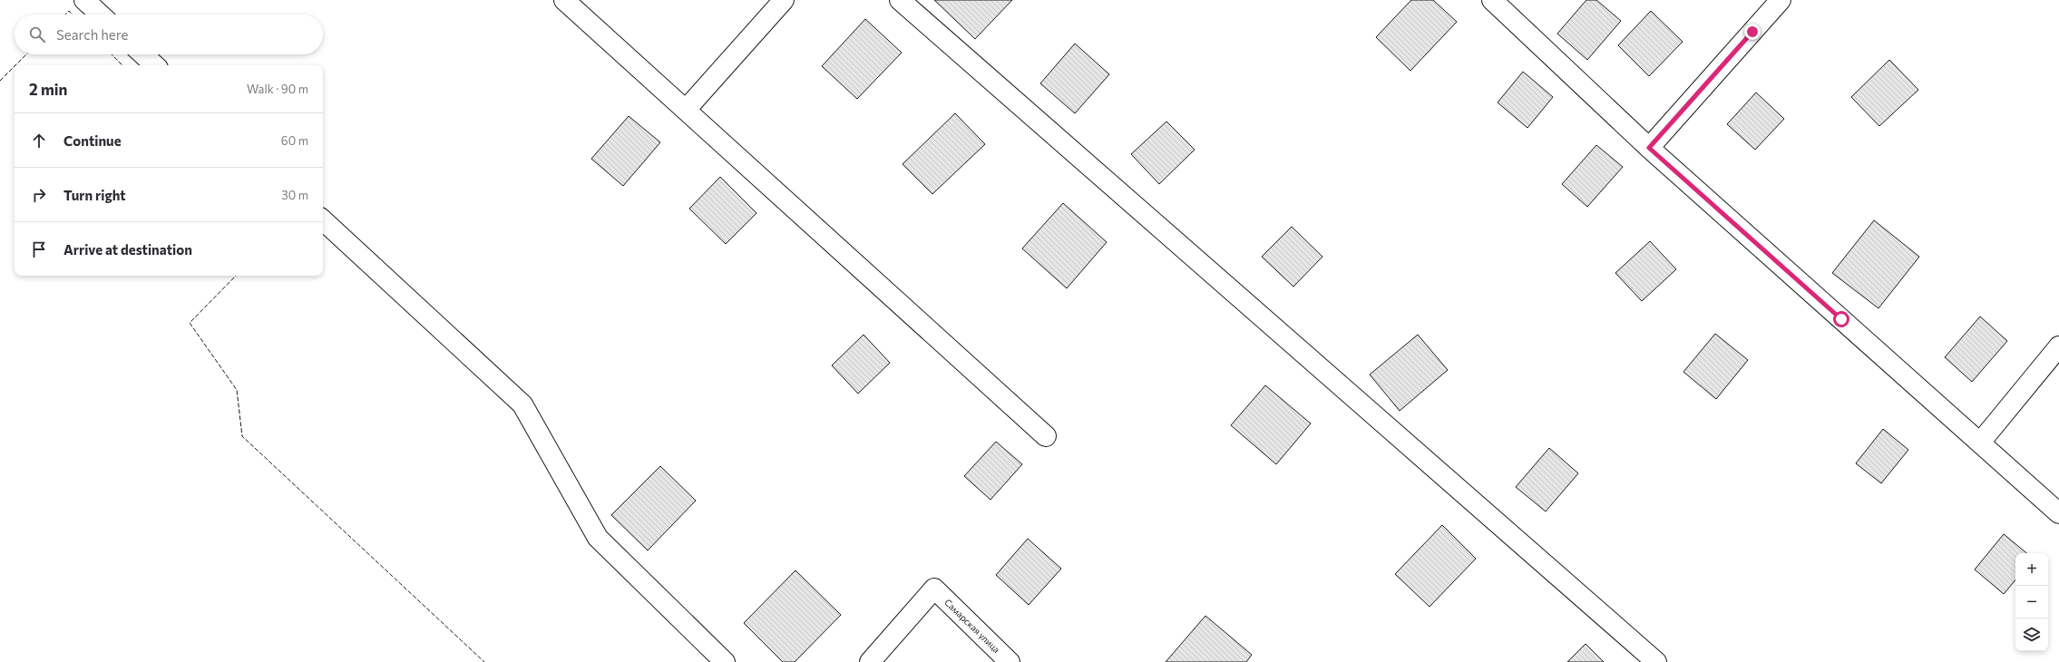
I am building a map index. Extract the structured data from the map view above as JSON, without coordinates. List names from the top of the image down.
{
  "streets": {
    "street": ["Самарская улица"]
  },
  "page": {
    "search": "Search here",
    "heading": ["2 min", "Walk · 90 m"],
    "list": [
      ["Continue", "60 m"],
      ["Turn right", "30 m"],
      "Arrive at destination"
    ],
    "map_buttons": ["+", "−"]
  }
}
